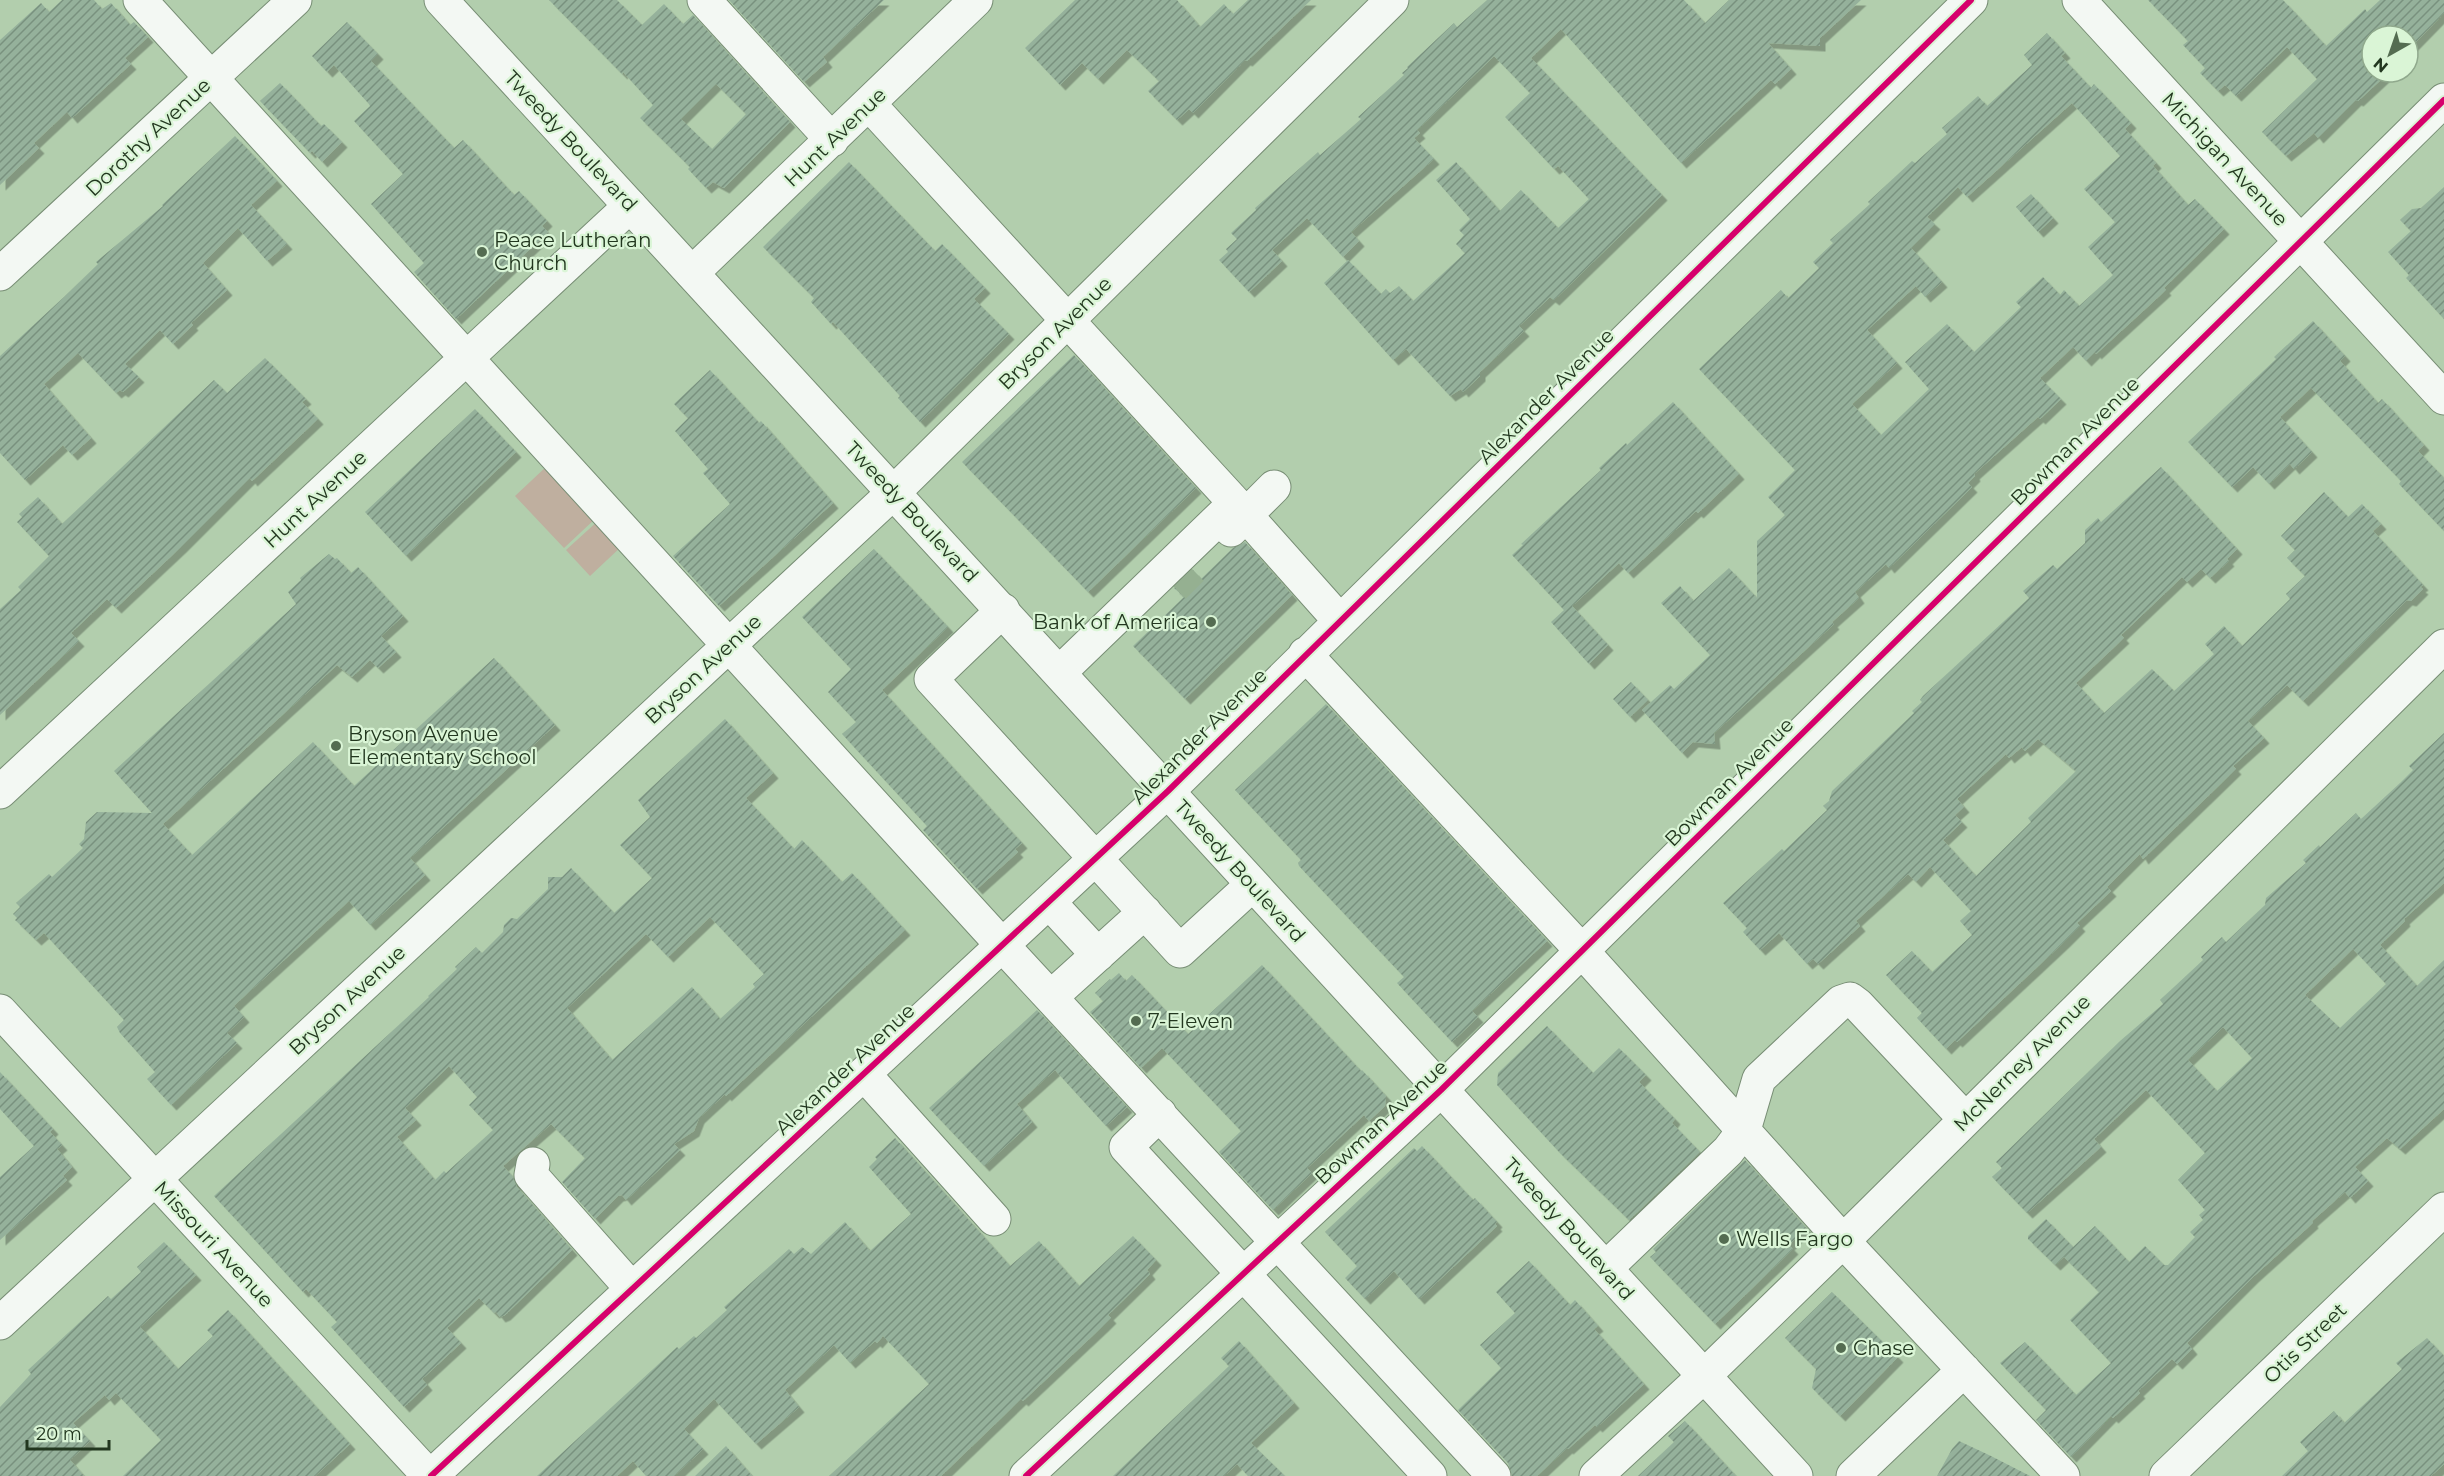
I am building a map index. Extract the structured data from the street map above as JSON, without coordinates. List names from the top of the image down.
{
  "streets": {
    "street": [
      "Dorothy Avenue",
      "Hunt Avenue",
      "Tweedy Boulevard",
      "Michigan Avenue",
      "Bryson Avenue",
      "Alexander Avenue",
      "Bowman Avenue",
      "McNerney Avenue",
      "Missouri Avenue",
      "Otis Street"
    ]
  },
  "crossings": [
    ["Hunt Avenue", "Tweedy Boulevard"],
    ["Tweedy Boulevard", "Bryson Avenue"],
    ["Tweedy Boulevard", "Alexander Avenue"],
    ["Tweedy Boulevard", "Bowman Avenue"],
    ["Tweedy Boulevard", "McNerney Avenue"],
    ["Michigan Avenue", "Bowman Avenue"],
    ["Bryson Avenue", "Missouri Avenue"],
    ["Alexander Avenue", "Missouri Avenue"]
  ],
  "places": [
    "Peace Lutheran Church",
    "Bank of America",
    "Bryson Avenue Elementary School",
    "7-Eleven",
    "Wells Fargo",
    "Chase"
  ],
  "scale_bar": "20 m",
  "north": "bottom left"
}
